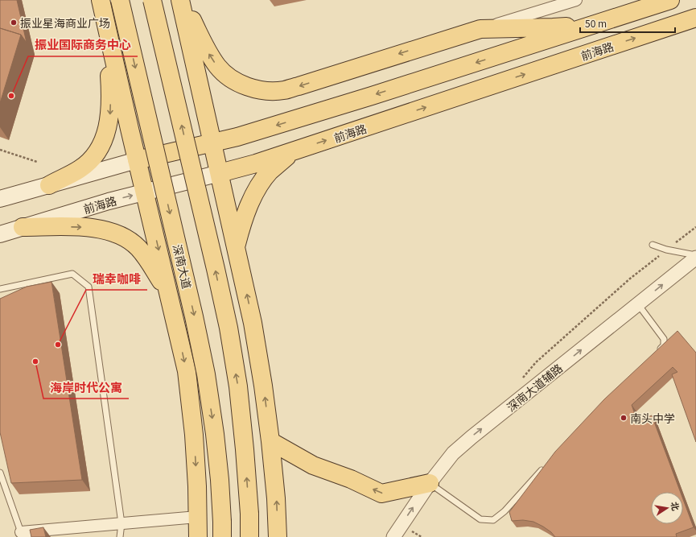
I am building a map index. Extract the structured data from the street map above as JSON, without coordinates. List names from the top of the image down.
{
  "streets": {
    "main road": ["前海路", "深南大道"],
    "street": ["深南大道辅路"]
  },
  "crossings": [
    ["前海路", "深南大道"]
  ],
  "one_way": ["深南大道辅路"],
  "places": [
    "振业星海商业广场",
    "振业国际商务中心",
    "瑞幸咖啡",
    "海岸时代公寓",
    "南头中学"
  ],
  "scale_bar": "50 m",
  "north": "right"
}
